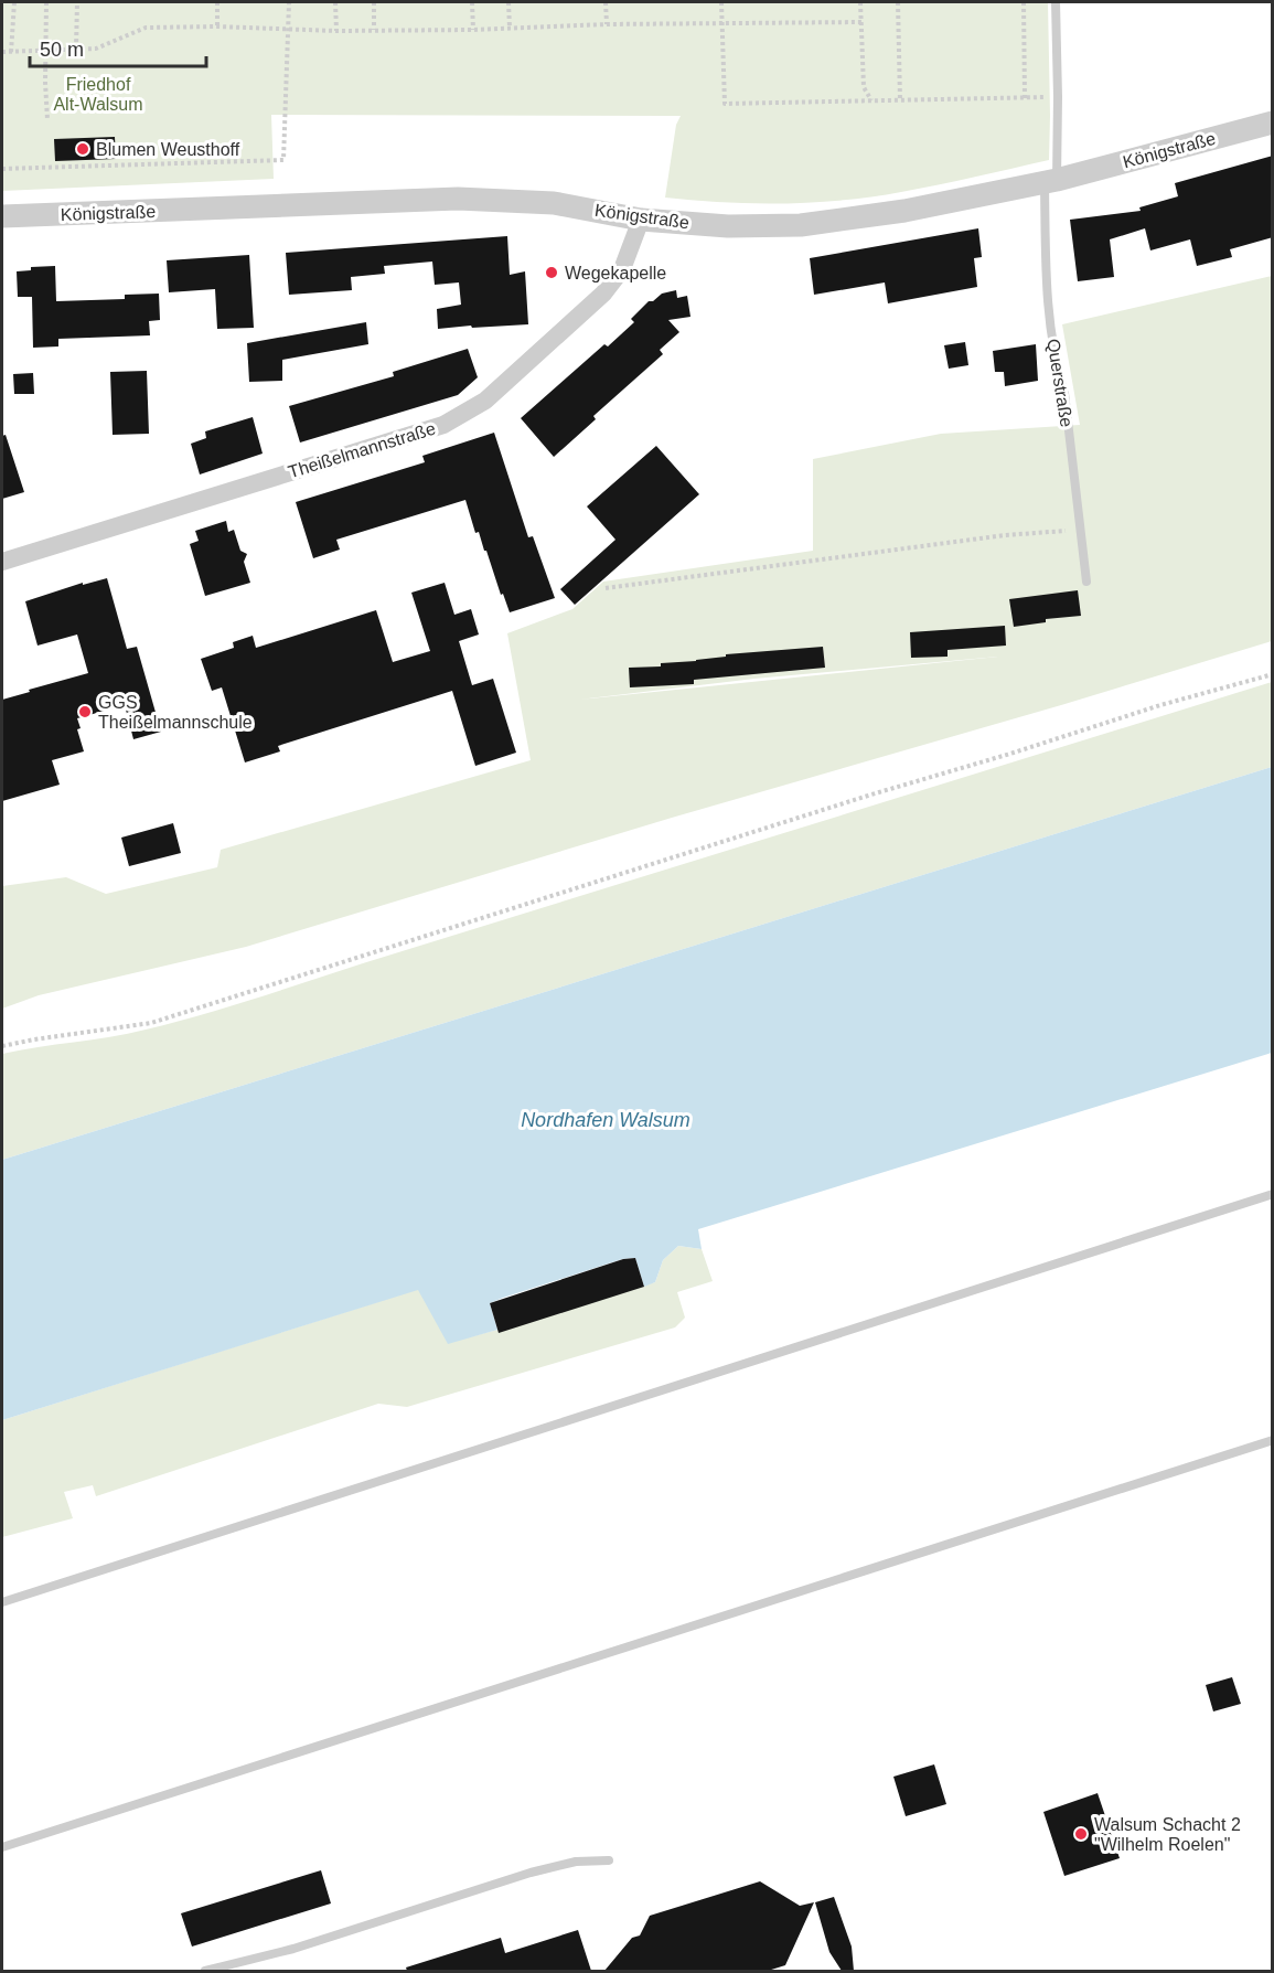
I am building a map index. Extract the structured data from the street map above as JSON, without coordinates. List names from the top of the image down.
{
  "streets": {
    "street": ["Königstraße", "Theißelmannstraße"],
    "lane": ["Querstraße"]
  },
  "crossings": [
    ["Königstraße", "Querstraße"],
    ["Königstraße", "Theißelmannstraße"]
  ],
  "water": ["Nordhafen Walsum"],
  "parks": ["Friedhof Alt-Walsum"],
  "places": [
    "Blumen Weusthoff",
    "Wegekapelle",
    "GGS Theißelmannschule",
    "Walsum Schacht 2 \"Wilhelm Roelen\""
  ],
  "scale_bar": "50 m"
}
